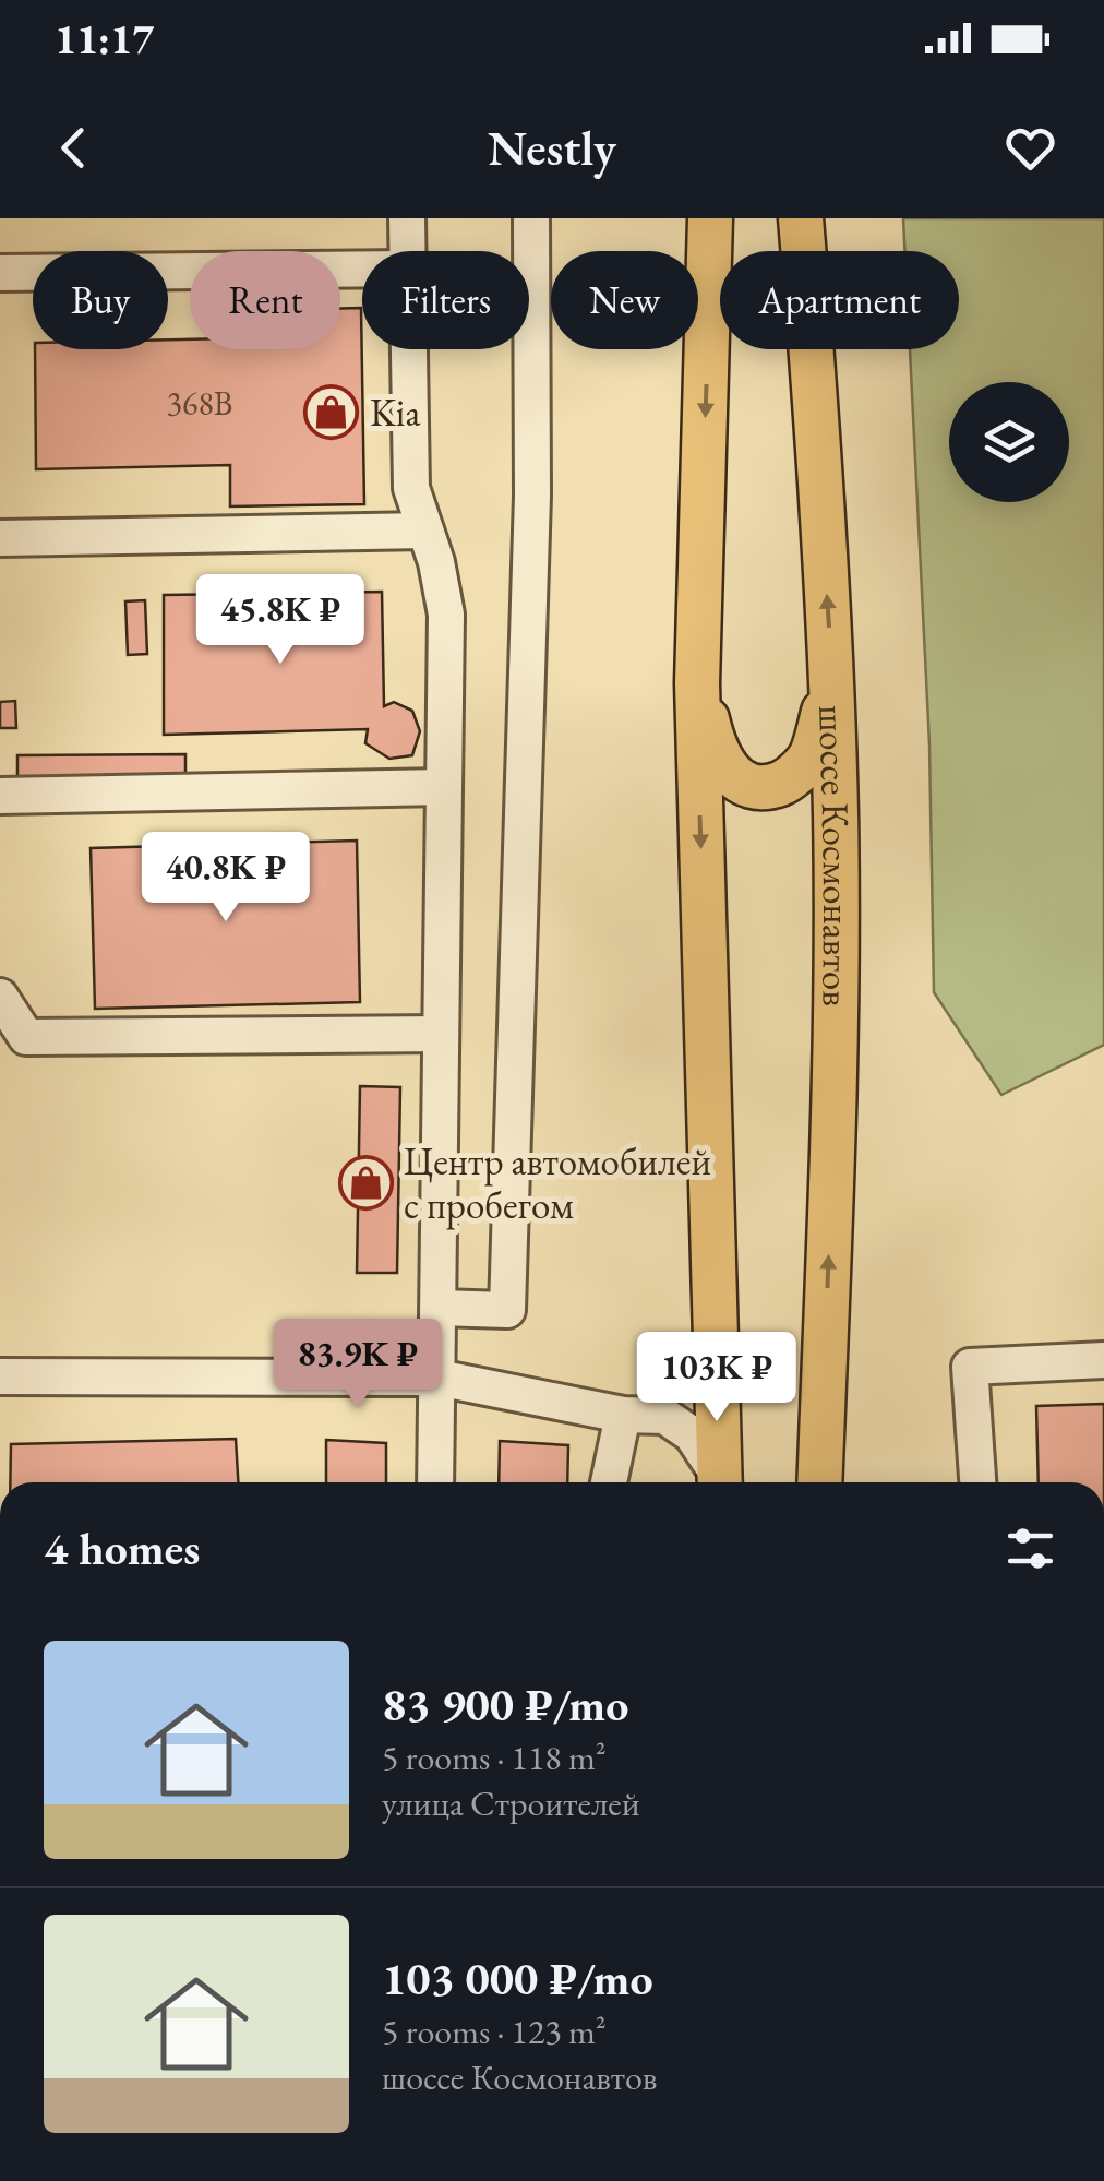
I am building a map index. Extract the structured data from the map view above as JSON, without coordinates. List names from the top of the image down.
{
  "streets": {
    "main road": ["шоссе Космонавтов"]
  },
  "places": {
    "shop": ["Kia", "Центр автомобилей с пробегом"]
  },
  "house_numbers": ["368В"],
  "page": {
    "status": "11:17",
    "header": "Nestly",
    "chip": [
      "Buy",
      "Rent",
      "Filters",
      "New",
      "Apartment"
    ],
    "price": [
      "45.8K ₽",
      "40.8K ₽",
      "83.9K ₽",
      "103K ₽"
    ],
    "heading": "4 homes",
    "list": [
      {
        "name": "83 900 ₽/mo",
        "note": "5 rooms · 118 m² · улица Строителей"
      },
      {
        "name": "103 000 ₽/mo",
        "note": "5 rooms · 123 m² · шоссе Космонавтов"
      }
    ]
  }
}
